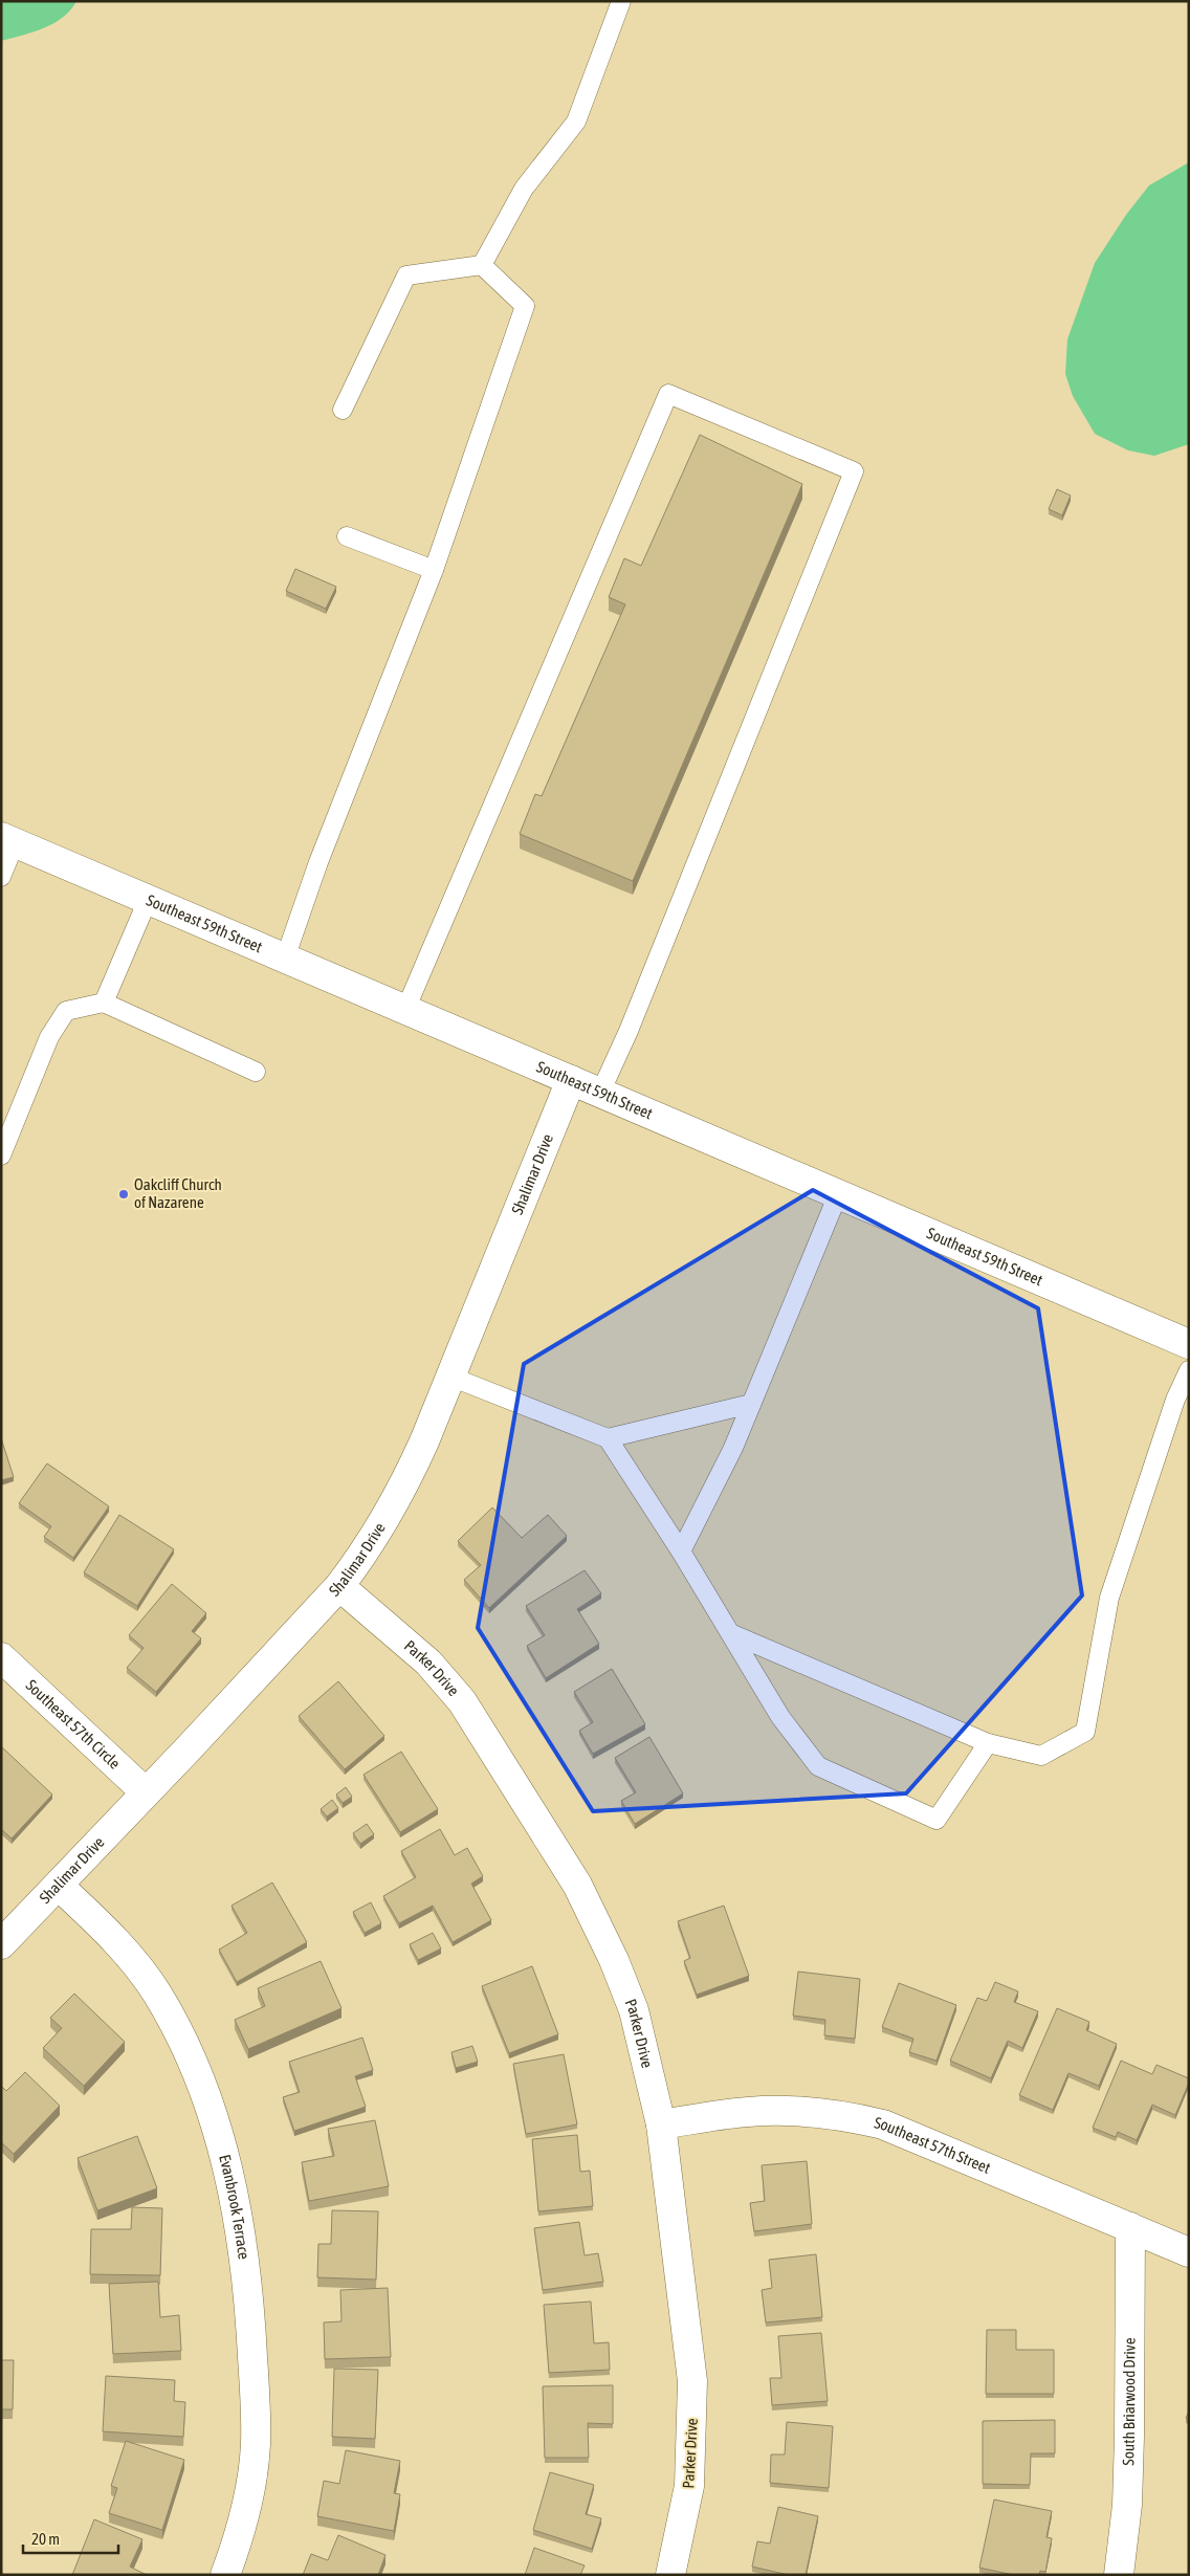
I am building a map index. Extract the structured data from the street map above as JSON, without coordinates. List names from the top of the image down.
{
  "streets": {
    "street": [
      "Southeast 59th Street",
      "Shalimar Drive",
      "Parker Drive",
      "Southeast 57th Circle",
      "Southeast 57th Street",
      "Evanbrook Terrace",
      "South Briarwood Drive"
    ]
  },
  "crossings": [
    ["Southeast 59th Street", "Shalimar Drive"],
    ["Shalimar Drive", "Parker Drive"],
    ["Shalimar Drive", "Southeast 57th Circle"],
    ["Shalimar Drive", "Evanbrook Terrace"],
    ["Parker Drive", "Southeast 57th Street"],
    ["Southeast 57th Street", "South Briarwood Drive"]
  ],
  "places": ["Oakcliff Church of Nazarene"],
  "scale_bar": "20 m"
}
